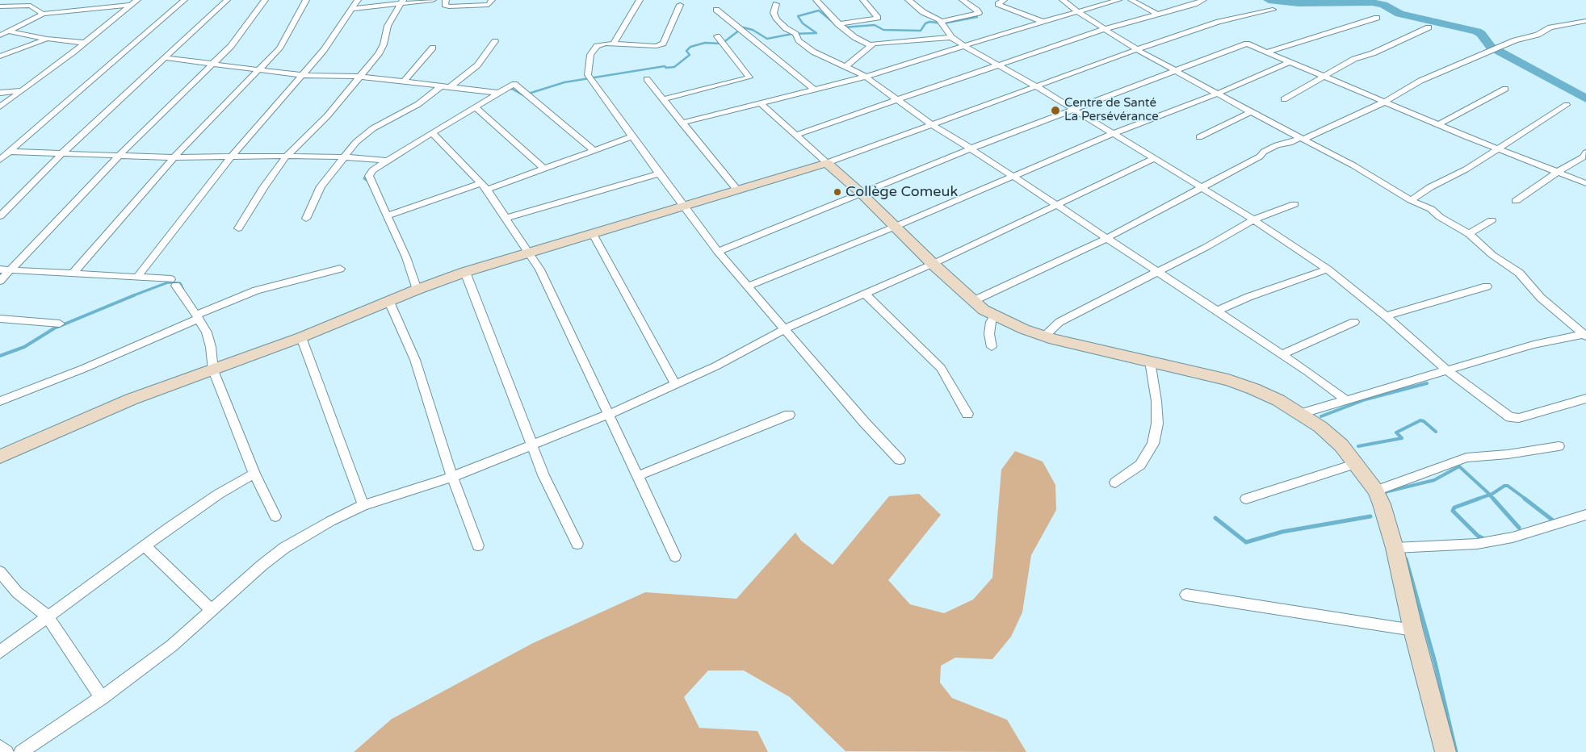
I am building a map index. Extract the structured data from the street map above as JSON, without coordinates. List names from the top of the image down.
{
  "places": ["Centre de Santé La Persévérance", "Collège Comeuk"]
}
